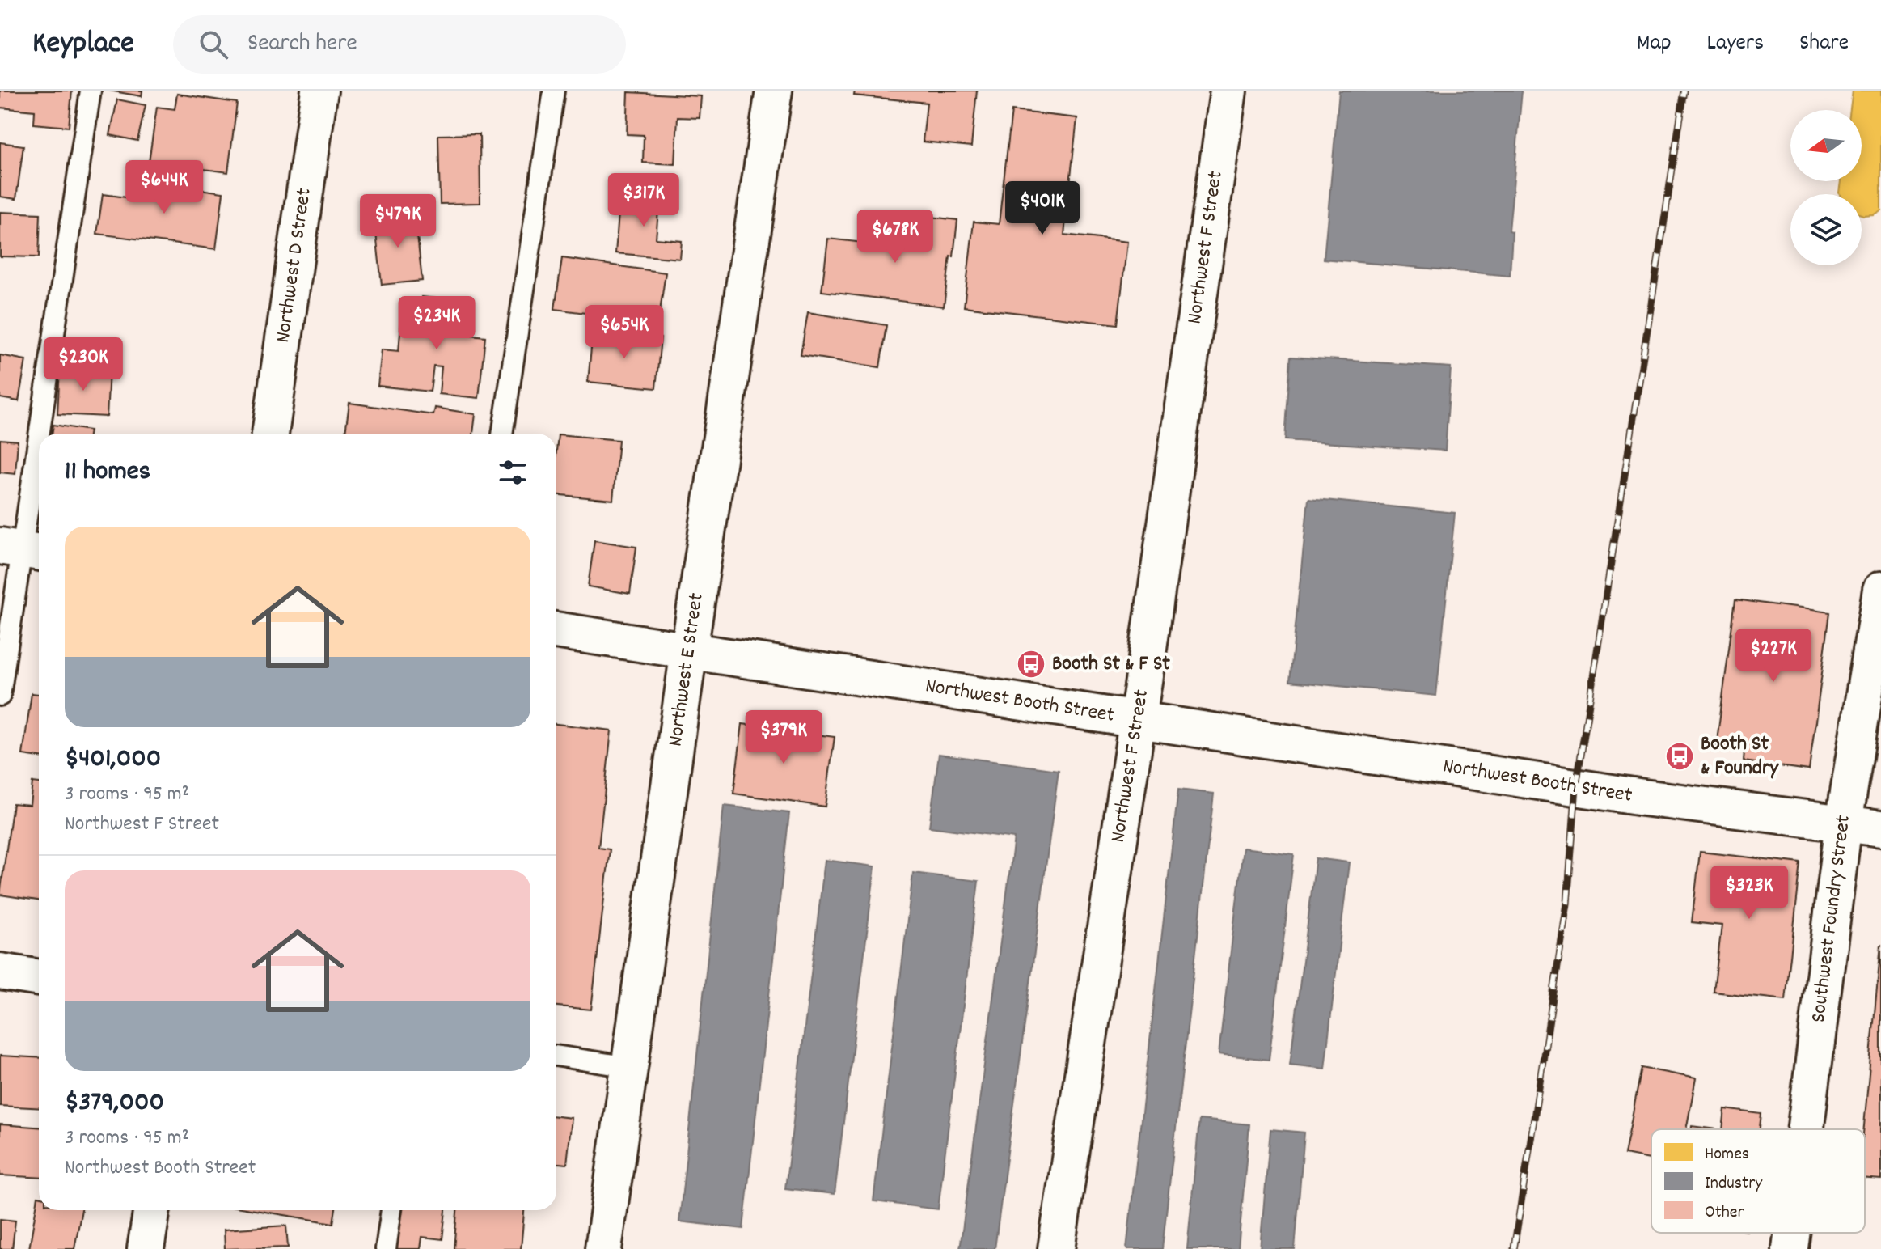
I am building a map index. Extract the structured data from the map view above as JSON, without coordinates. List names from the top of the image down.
{
  "streets": {
    "street": [
      "Northwest F Street",
      "Northwest D Street",
      "Northwest E Street",
      "Northwest Booth Street",
      "Southwest Foundry Street"
    ]
  },
  "crossings": [
    ["Northwest F Street", "Northwest Booth Street"],
    ["Northwest E Street", "Northwest Booth Street"],
    ["Northwest Booth Street", "Southwest Foundry Street"]
  ],
  "places": {
    "bus stop": ["Booth St & F St", "Booth St & Foundry"]
  },
  "legend": ["Homes", "Industry", "Other"],
  "north": "left",
  "page": {
    "header": "Keyplace",
    "search": "Search here",
    "nav": ["Map", "Layers", "Share"],
    "price": [
      "$644K",
      "$317K",
      "$401K",
      "$479K",
      "$678K",
      "$234K",
      "$654K",
      "$230K",
      "$227K",
      "$379K",
      "$323K"
    ],
    "heading": "11 homes",
    "list": [
      {
        "name": "$401,000",
        "note": "3 rooms · 95 m² · Northwest F Street"
      },
      {
        "name": "$379,000",
        "note": "3 rooms · 95 m² · Northwest Booth Street"
      }
    ]
  }
}
